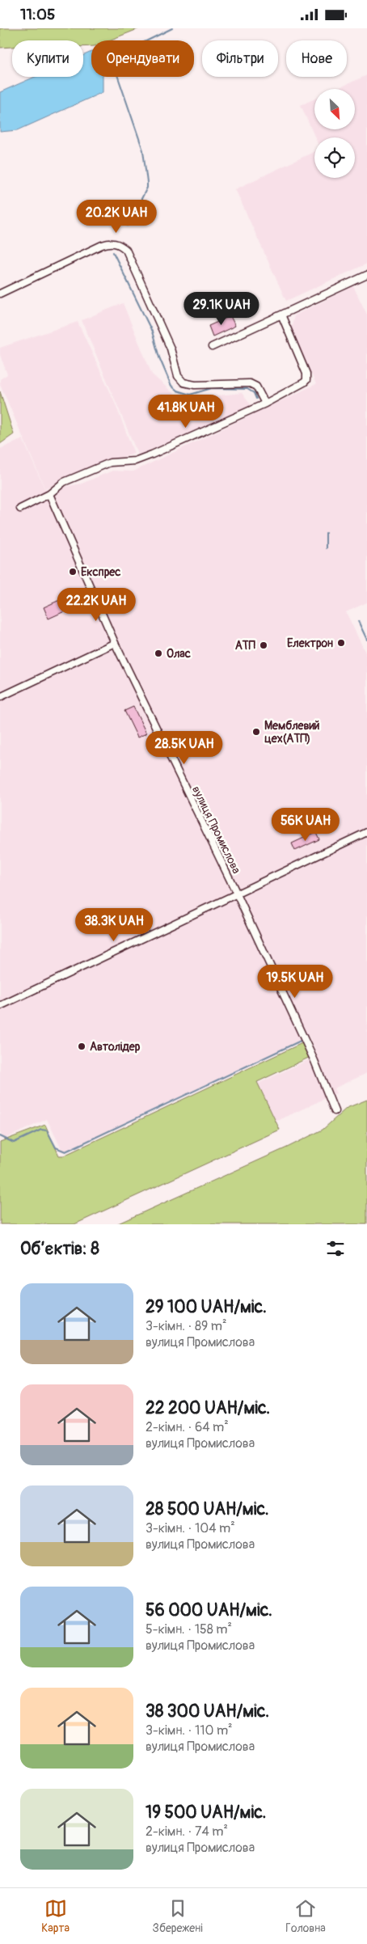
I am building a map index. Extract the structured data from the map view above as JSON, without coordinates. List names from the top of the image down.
{
  "streets": {
    "street": ["вулиця Промислова"]
  },
  "places": [
    "Експрес",
    "Електрон",
    "АТП",
    "Олас",
    "Мемблевий цех(АТП)",
    "Автолідер"
  ],
  "north": "bottom right",
  "page": {
    "status": "11:05",
    "chip": [
      "Купити",
      "Орендувати",
      "Фільтри",
      "Нове"
    ],
    "price": [
      "20.2K UAH",
      "29.1K UAH",
      "41.8K UAH",
      "22.2K UAH",
      "28.5K UAH",
      "56K UAH",
      "38.3K UAH",
      "19.5K UAH"
    ],
    "heading": "Об’єктів: 8",
    "list": [
      {
        "name": "29 100 UAH/міс.",
        "note": "3-кімн. · 89 m² · вулиця Промислова"
      },
      {
        "name": "22 200 UAH/міс.",
        "note": "2-кімн. · 64 m² · вулиця Промислова"
      },
      {
        "name": "28 500 UAH/міс.",
        "note": "3-кімн. · 104 m² · вулиця Промислова"
      },
      {
        "name": "56 000 UAH/міс.",
        "note": "5-кімн. · 158 m² · вулиця Промислова"
      },
      {
        "name": "38 300 UAH/міс.",
        "note": "3-кімн. · 110 m² · вулиця Промислова"
      },
      {
        "name": "19 500 UAH/міс.",
        "note": "2-кімн. · 74 m² · вулиця Промислова"
      }
    ],
    "tabs": ["Карта", "Збережені", "Головна"]
  }
}
